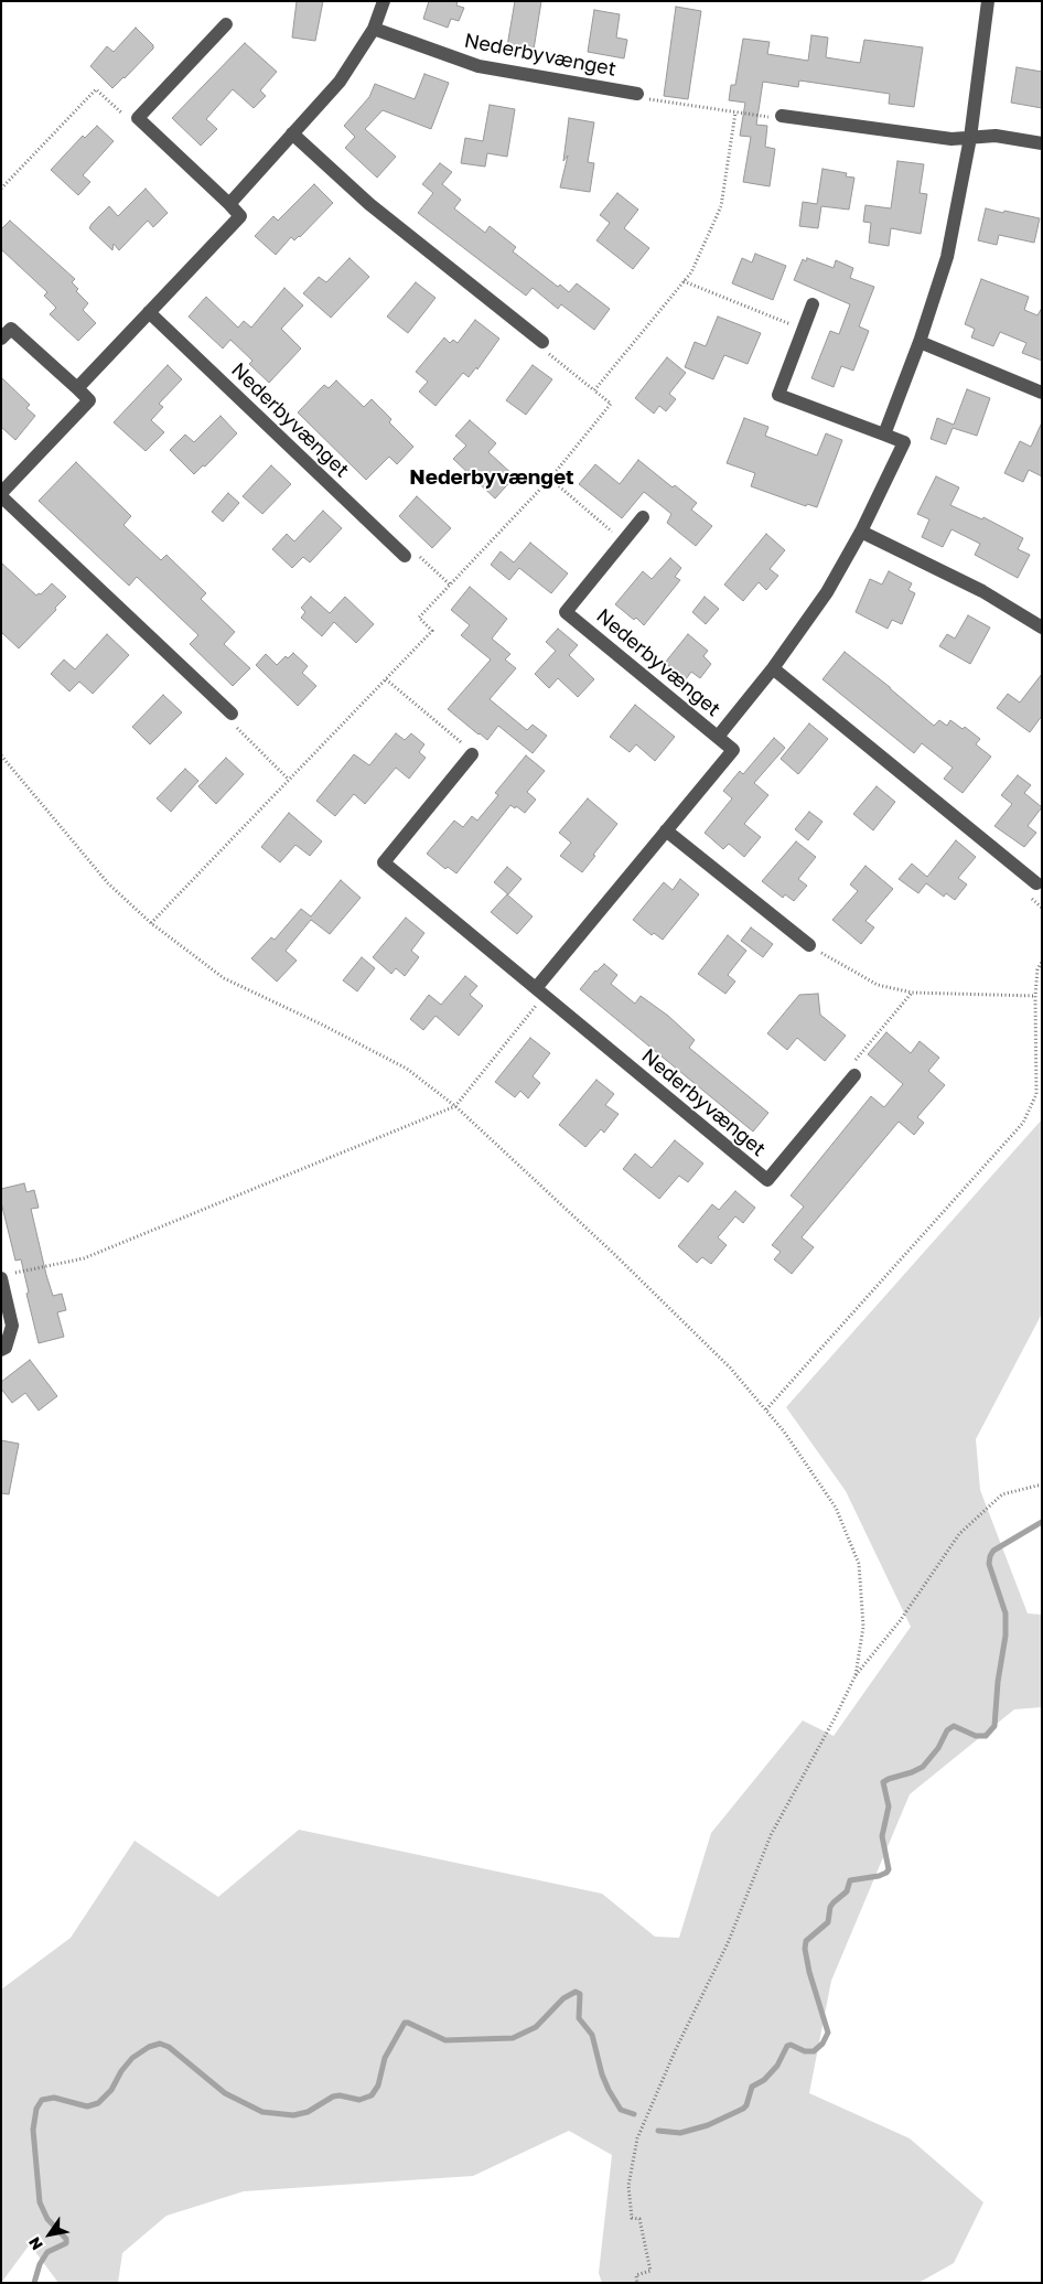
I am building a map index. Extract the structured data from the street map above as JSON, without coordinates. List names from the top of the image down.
{
  "streets": {
    "street": ["Nederbyvænget"]
  },
  "districts": ["Nederbyvænget"],
  "north": "bottom left"
}
